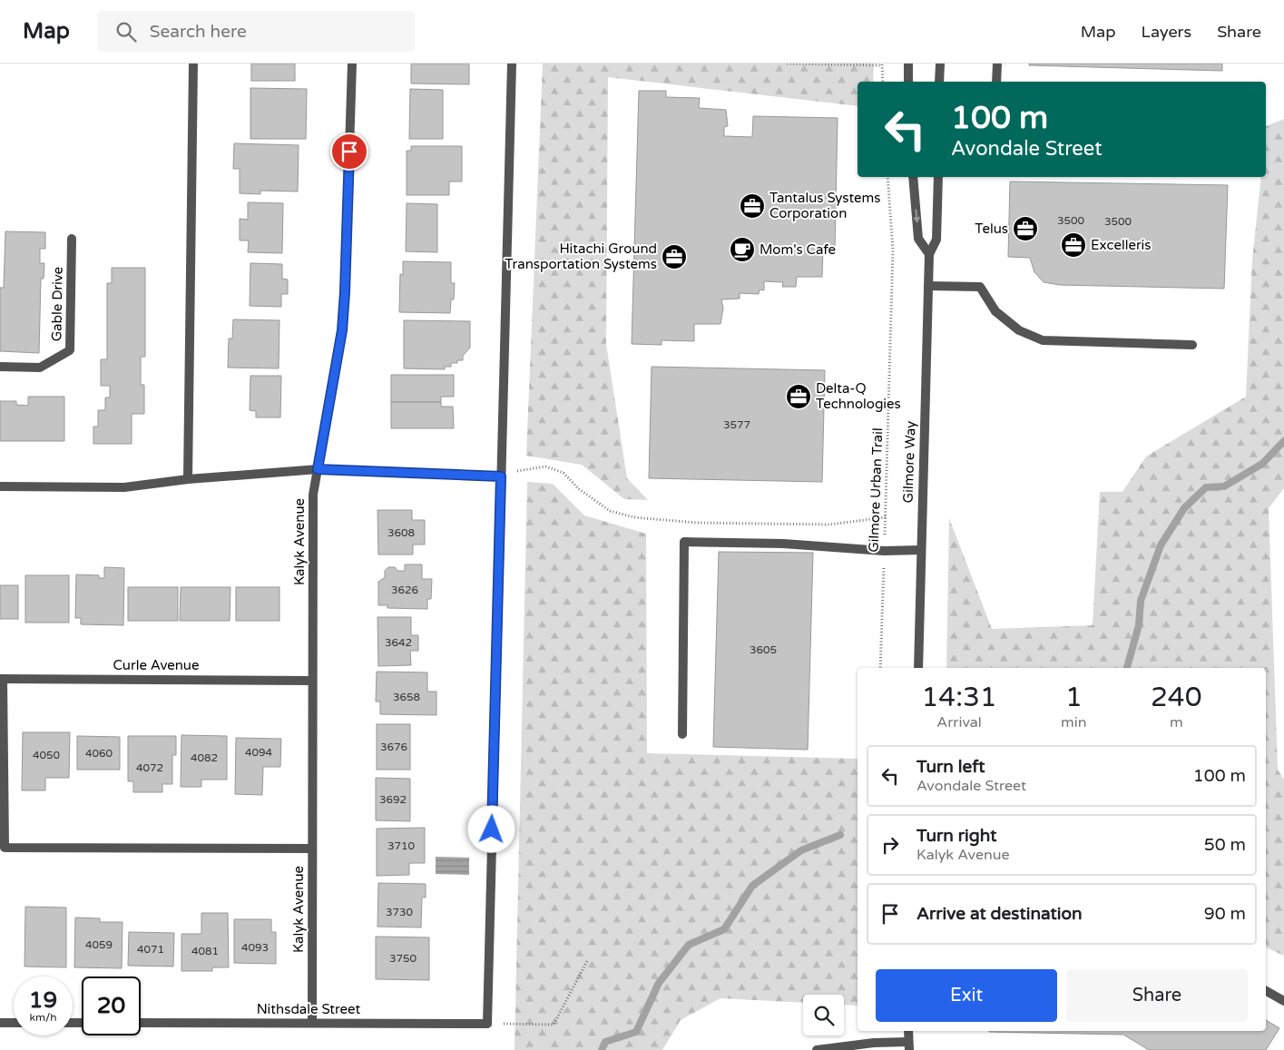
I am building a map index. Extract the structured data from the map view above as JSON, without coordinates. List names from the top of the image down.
{
  "streets": {
    "street": [
      "Gable Drive",
      "Gilmore Way",
      "Kalyk Avenue",
      "Curle Avenue",
      "Nithsdale Street"
    ],
    "path": ["Gilmore Urban Trail"]
  },
  "crossings": [
    ["Kalyk Avenue", "Curle Avenue"],
    ["Kalyk Avenue", "Nithsdale Street"]
  ],
  "places": {
    "office": [
      "Tantalus Systems Corporation",
      "Telus",
      "Excelleris",
      "Hitachi Ground Transportation Systems",
      "Delta-Q Technologies"
    ],
    "cafe": ["Mom's Cafe"]
  },
  "house_numbers": [
    "3500",
    "3500",
    "3577",
    "3608",
    "3626",
    "3642",
    "3605",
    "3658",
    "3676",
    "4094",
    "4060",
    "4050",
    "4082",
    "4072",
    "3692",
    "3710",
    "3730",
    "4059",
    "4093",
    "4071",
    "4081",
    "3750"
  ],
  "page": {
    "header": "Map",
    "search": "Search here",
    "nav": ["Map", "Layers", "Share"],
    "turn": ["100 m", "Avondale Street"],
    "eta": [
      "14:31",
      "Arrival",
      "1",
      "min",
      "240",
      "m"
    ],
    "list": [
      {
        "name": "Turn left",
        "note": "Avondale Street",
        "value": "100 m"
      },
      {
        "name": "Turn right",
        "note": "Kalyk Avenue",
        "value": "50 m"
      },
      {
        "name": "Arrive at destination",
        "value": "90 m"
      }
    ],
    "buttons": ["Exit", "Share"],
    "speed": "19 km/h",
    "limit": "20"
  }
}
